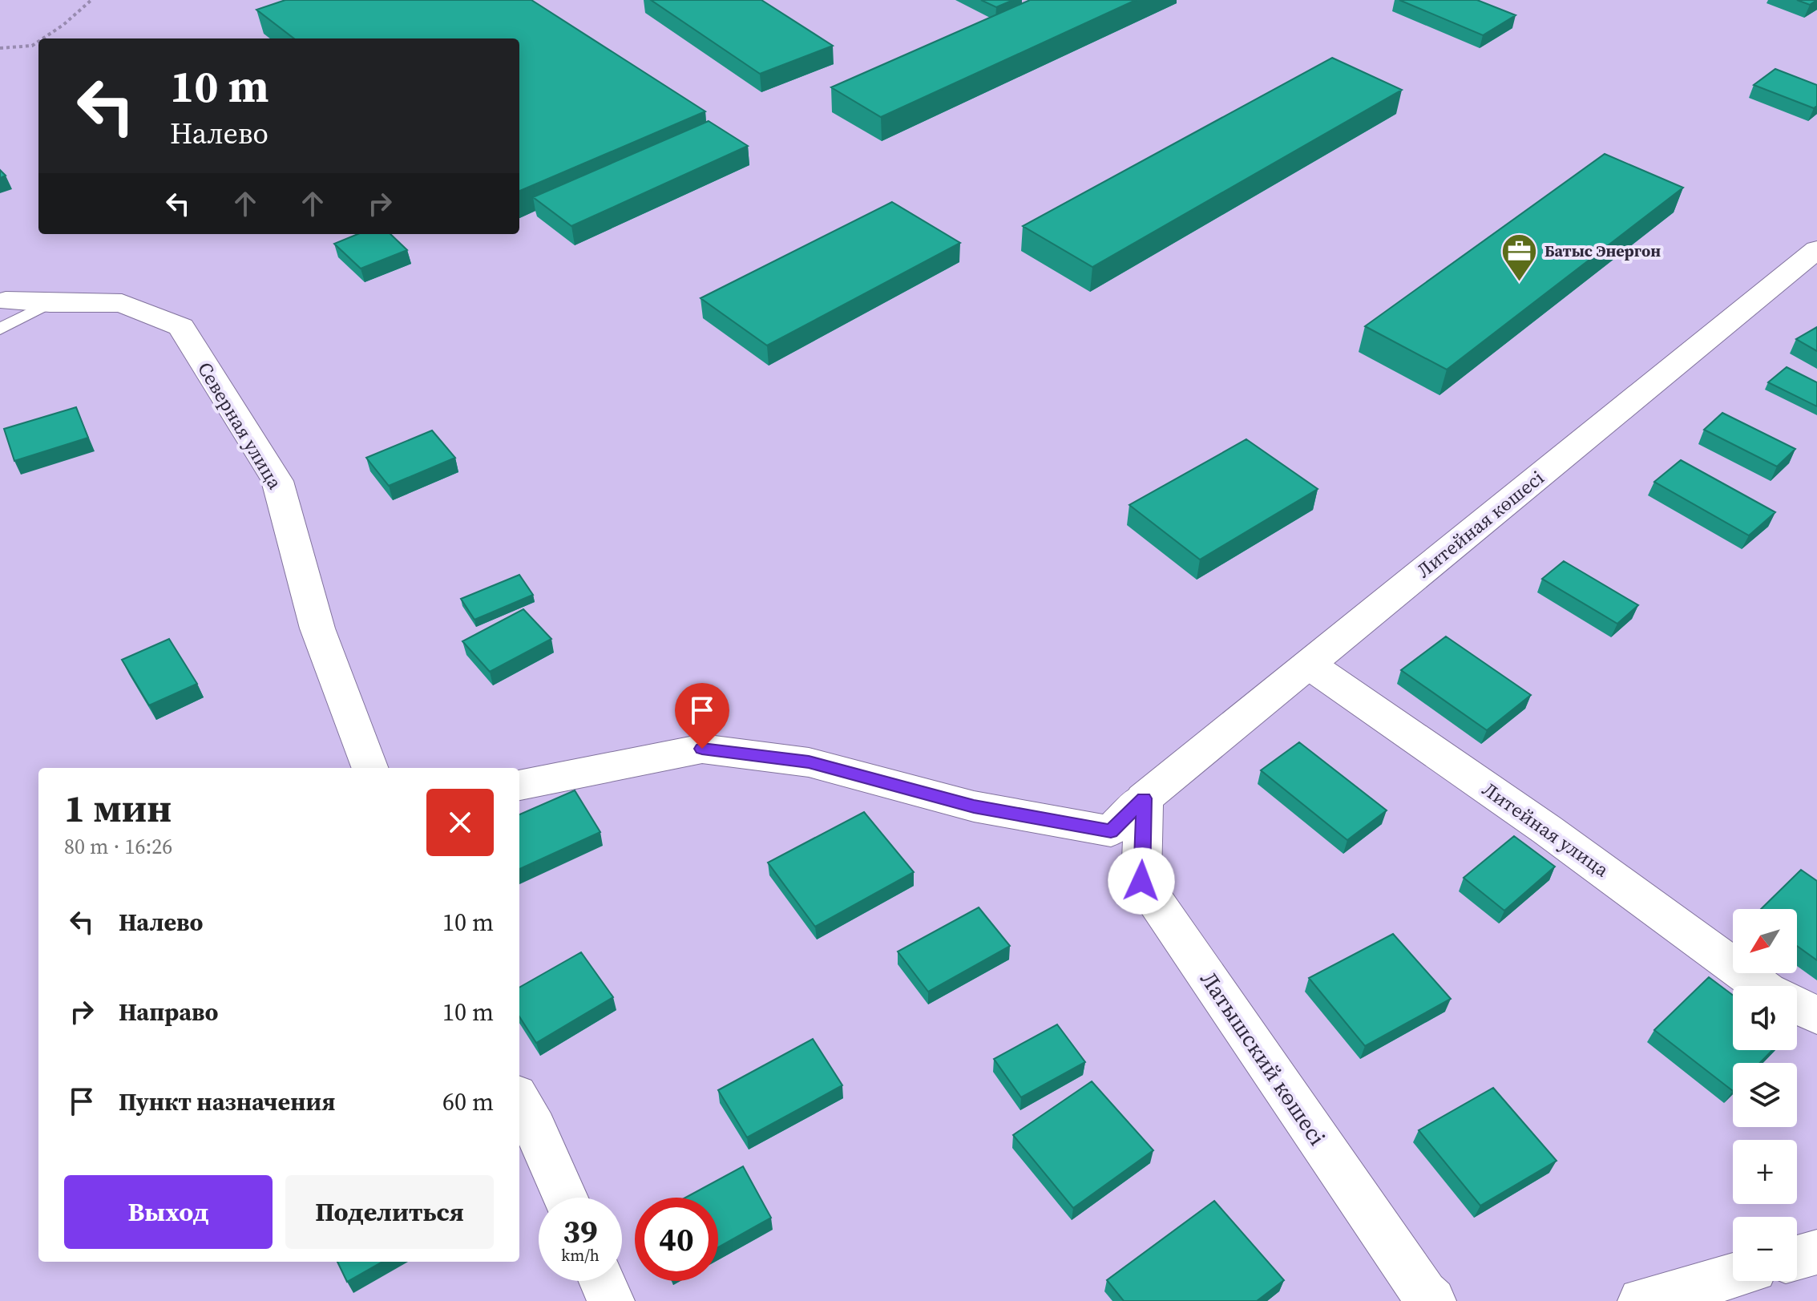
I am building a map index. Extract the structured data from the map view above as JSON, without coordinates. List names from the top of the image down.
{
  "streets": {
    "street": [
      "Северная улица",
      "Литейная көшесі",
      "Литейная улица",
      "Латышский көшесі"
    ]
  },
  "crossings": [
    ["Литейная көшесі", "Литейная улица"],
    ["Литейная көшесі", "Латышский көшесі"]
  ],
  "places": {
    "office": ["Батыс Энергон"]
  },
  "north": "bottom left",
  "page": {
    "turn": ["10 m", "Налево"],
    "heading": ["1 мин", "80 m · 16:26"],
    "list": [
      {
        "name": "Налево",
        "value": "10 m"
      },
      {
        "name": "Направо",
        "value": "10 m"
      },
      {
        "name": "Пункт назначения",
        "value": "60 m"
      }
    ],
    "map_buttons": ["+", "−"],
    "buttons": ["Выход", "Поделиться"],
    "speed": "39 km/h",
    "limit": "40"
  }
}
